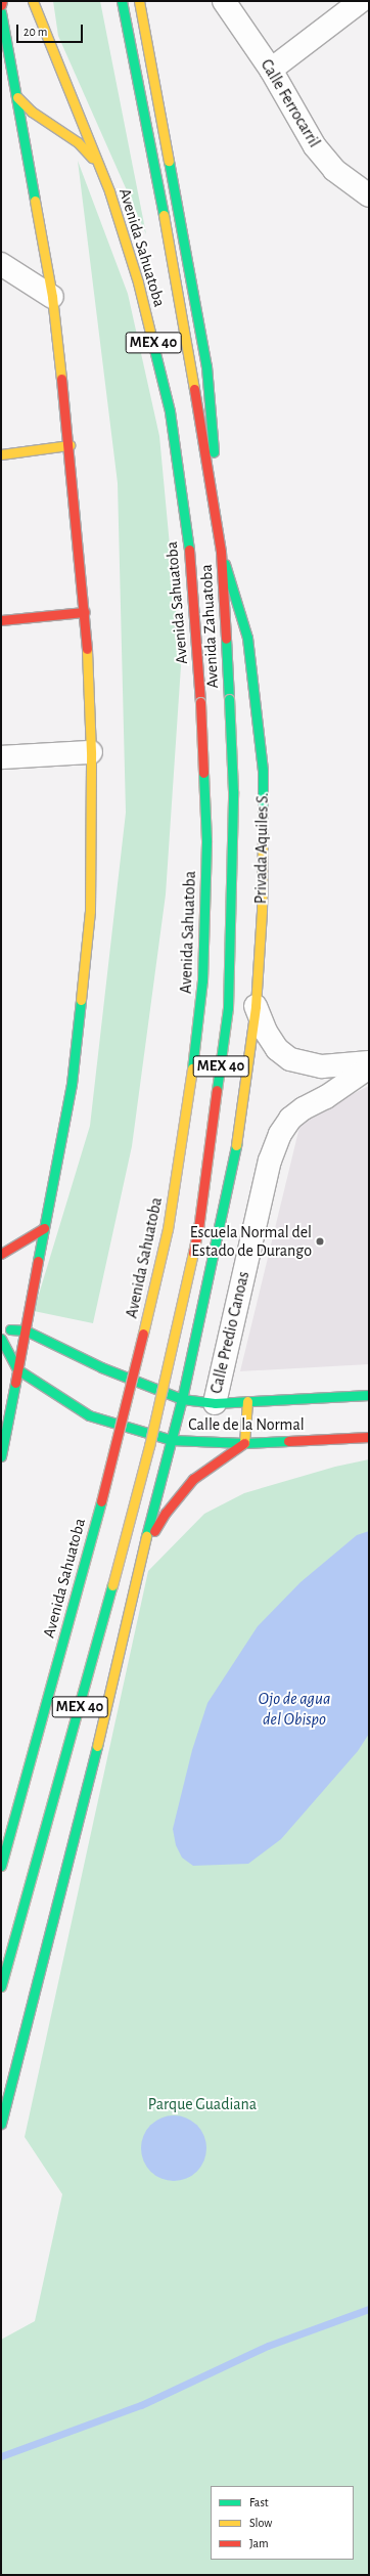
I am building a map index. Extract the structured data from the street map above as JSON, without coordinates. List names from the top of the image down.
{
  "streets": {
    "main road": [
      "Avenida Sahuatoba",
      "MEX 40",
      "Avenida Zahuatoba",
      "Privada Aquiles S.",
      "Calle de la Normal"
    ],
    "street": ["Calle Ferrocarril", "Calle Predio Canoas"]
  },
  "crossings": [
    ["Avenida Sahuatoba", "Avenida Zahuatoba"],
    ["Avenida Sahuatoba", "Privada Aquiles S."],
    ["Avenida Zahuatoba", "Privada Aquiles S."],
    ["Calle Predio Canoas", "Calle de la Normal"]
  ],
  "water": ["Ojo de agua del Obispo"],
  "parks": ["Parque Guadiana"],
  "places": ["Escuela Normal del Estado de Durango"],
  "legend": ["Fast", "Slow", "Jam"],
  "scale_bar": "20 m"
}
